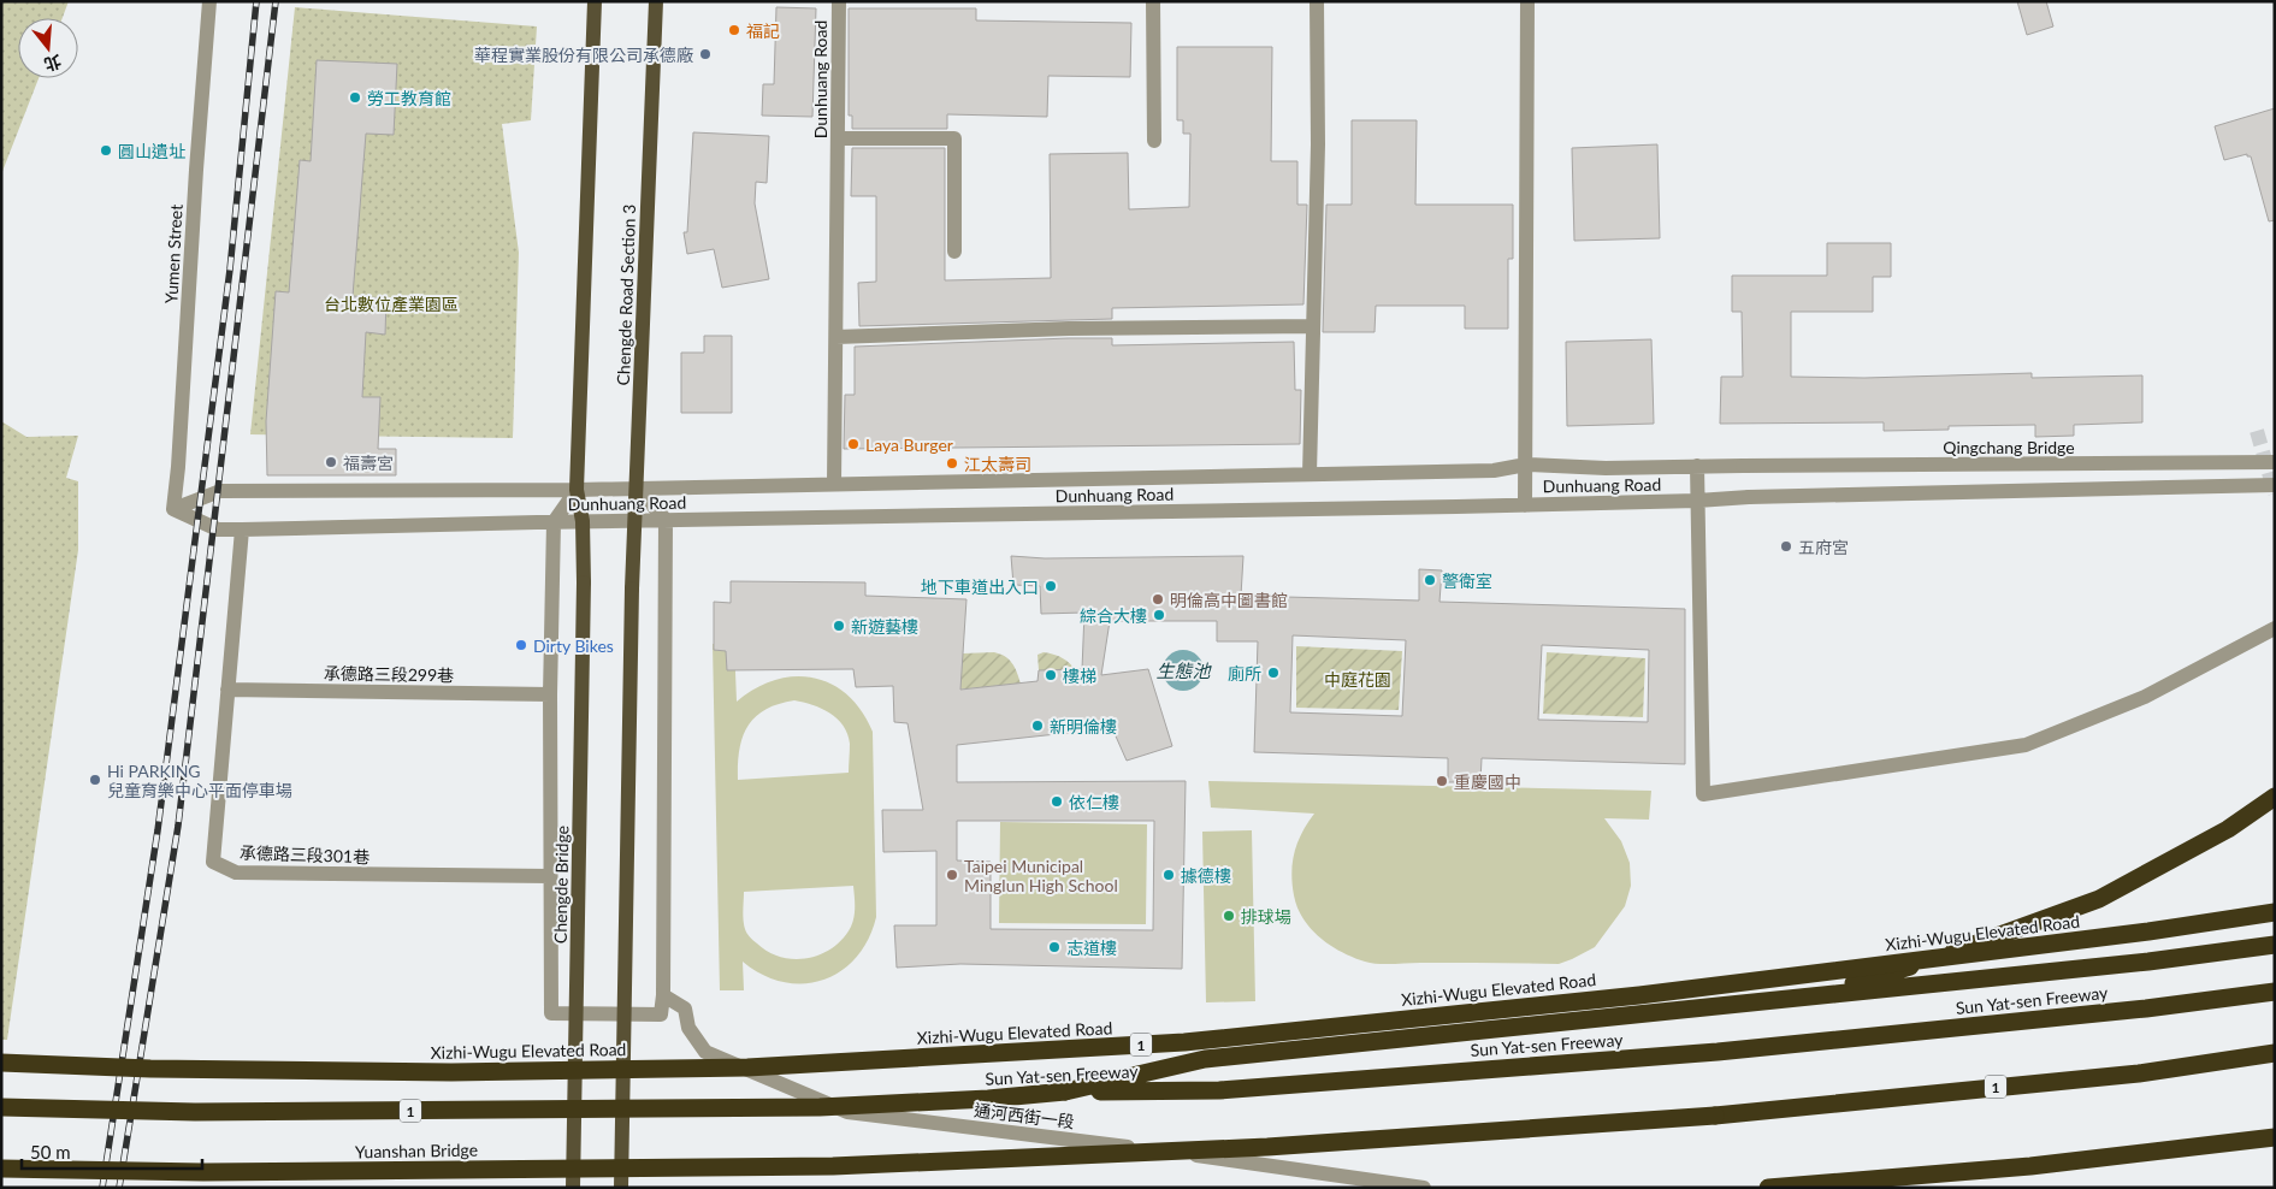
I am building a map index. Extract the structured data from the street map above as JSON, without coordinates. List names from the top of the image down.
{
  "streets": {
    "highway": [
      "Xizhi-Wugu Elevated Road",
      "Sun Yat-sen Freeway",
      "1",
      "Yuanshan Bridge"
    ],
    "main road": ["Chengde Road Section 3", "Chengde Bridge"],
    "street": [
      "Dunhuang Road",
      "Yumen Street",
      "Qingchang Bridge",
      "承德路三段299巷",
      "承德路三段301巷",
      "通河西街一段"
    ]
  },
  "crossings": [
    ["Dunhuang Road", "Yumen Street"],
    ["Dunhuang Road", "Chengde Road Section 3"],
    ["Dunhuang Road", "Qingchang Bridge"],
    ["Dunhuang Road", "承德路三段301巷"],
    ["Dunhuang Road", "Chengde Bridge"],
    ["承德路三段299巷", "承德路三段301巷"],
    ["Sun Yat-sen Freeway", "1"],
    ["1", "Yuanshan Bridge"]
  ],
  "water": ["生態池"],
  "parks": ["台北數位產業園區", "中庭花園"],
  "places": [
    "福記",
    "華程實業股份有限公司承德廠",
    "勞工教育館",
    "圓山遺址",
    "Laya Burger",
    "福壽宮",
    "江太壽司",
    "五府宮",
    "警衛室",
    "地下車道出入口",
    "明倫高中圖書館",
    "綜合大樓",
    "新遊藝樓",
    "Dirty Bikes",
    "廁所",
    "樓梯",
    "新明倫樓",
    "Hi PARKING 兒童育樂中心平面停車場",
    "重慶國中",
    "依仁樓",
    "Taipei Municipal Minglun High School",
    "據德樓",
    "排球場",
    "志道樓"
  ],
  "scale_bar": "50 m",
  "north": "bottom"
}
